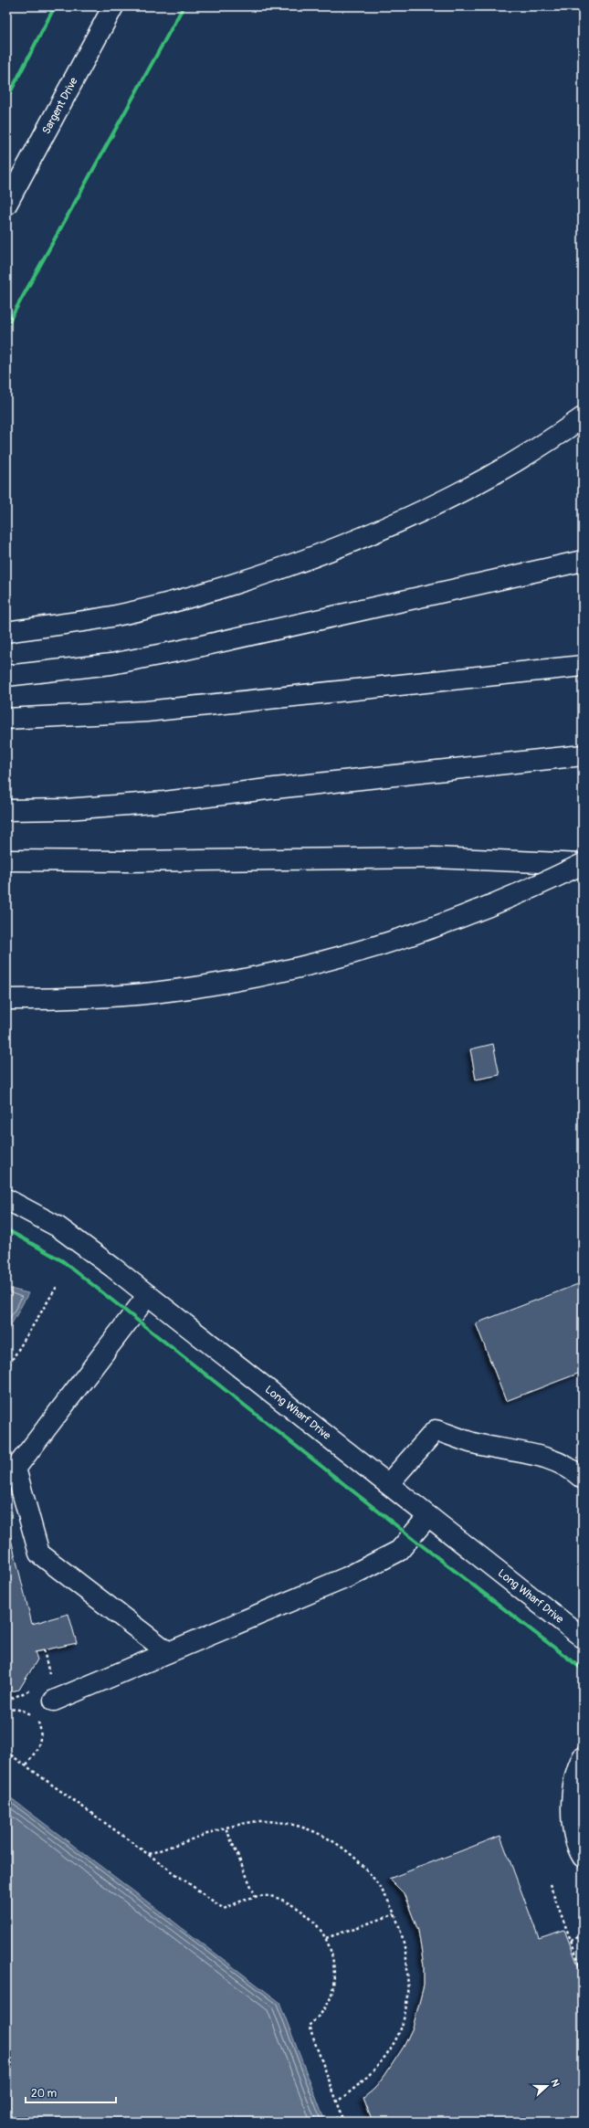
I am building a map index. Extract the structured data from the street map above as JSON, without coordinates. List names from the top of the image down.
{
  "streets": {
    "main road": ["Sargent Drive", "Long Wharf Drive"]
  },
  "scale_bar": "20 m",
  "north": "right"
}
